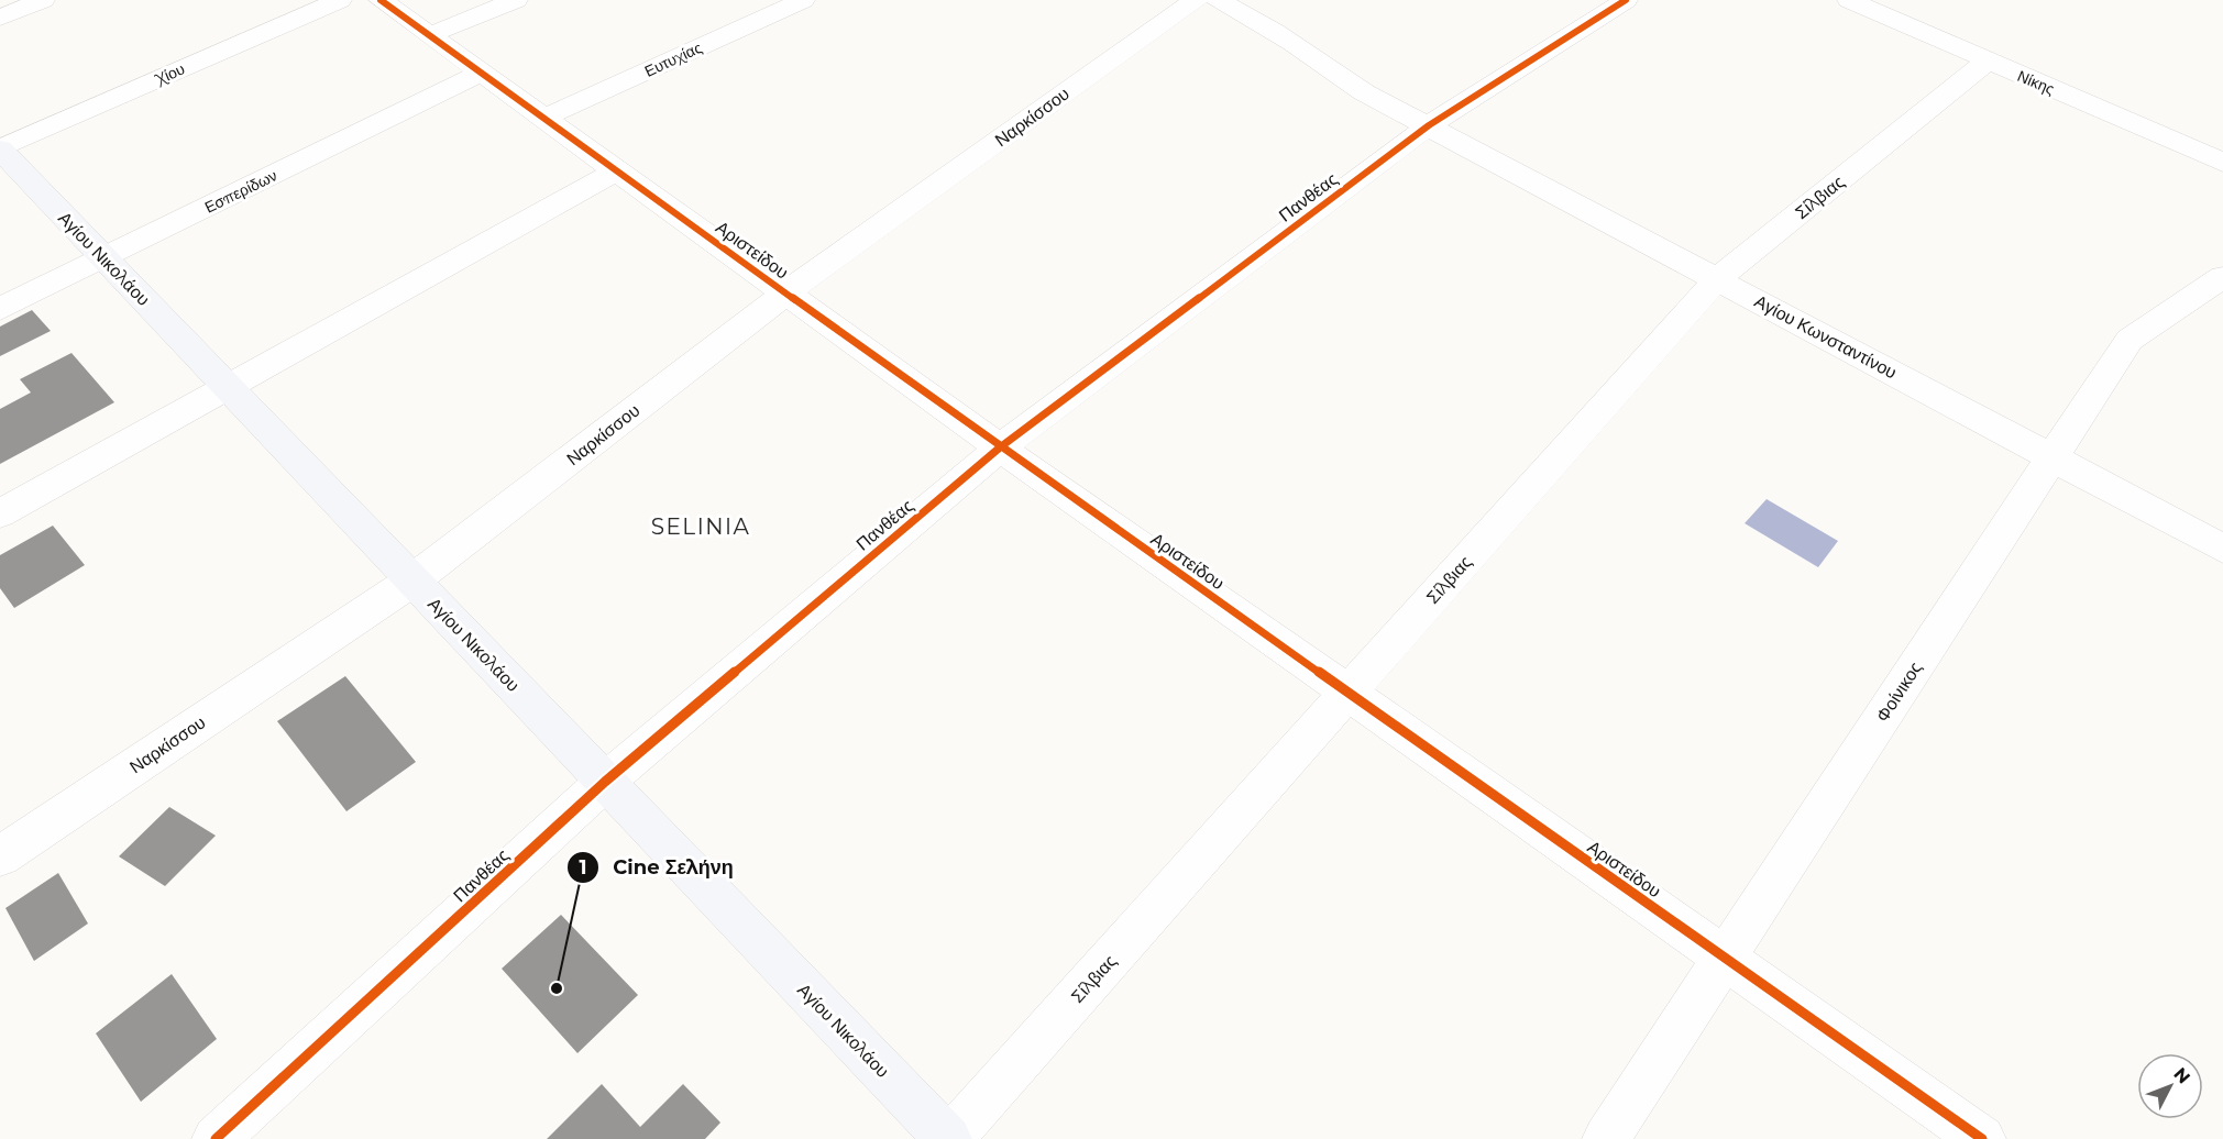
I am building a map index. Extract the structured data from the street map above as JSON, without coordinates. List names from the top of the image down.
{
  "streets": {
    "street": [
      "Ευτυχίας",
      "Χίου",
      "Νίκης",
      "Ναρκίσσου",
      "Εσπερίδων",
      "Πανθέας",
      "Σίλβιας",
      "Αριστείδου",
      "Αγίου Νικολάου",
      "Αγίου Κωνσταντίνου",
      "Φοίνικος"
    ]
  },
  "crossings": [
    ["Ευτυχίας", "Αριστείδου"],
    ["Χίου", "Αγίου Νικολάου"],
    ["Νίκης", "Σίλβιας"],
    ["Ναρκίσσου", "Αριστείδου"],
    ["Ναρκίσσου", "Αγίου Νικολάου"],
    ["Εσπερίδων", "Αριστείδου"],
    ["Εσπερίδων", "Αγίου Νικολάου"],
    ["Πανθέας", "Αριστείδου"],
    ["Πανθέας", "Αγίου Νικολάου"],
    ["Πανθέας", "Αγίου Κωνσταντίνου"],
    ["Σίλβιας", "Αριστείδου"],
    ["Σίλβιας", "Αγίου Νικολάου"],
    ["Σίλβιας", "Αγίου Κωνσταντίνου"],
    ["Αριστείδου", "Φοίνικος"],
    ["Αγίου Κωνσταντίνου", "Φοίνικος"]
  ],
  "districts": ["SELINIA"],
  "places": ["Cine Σελήνη"],
  "north": "top right"
}
